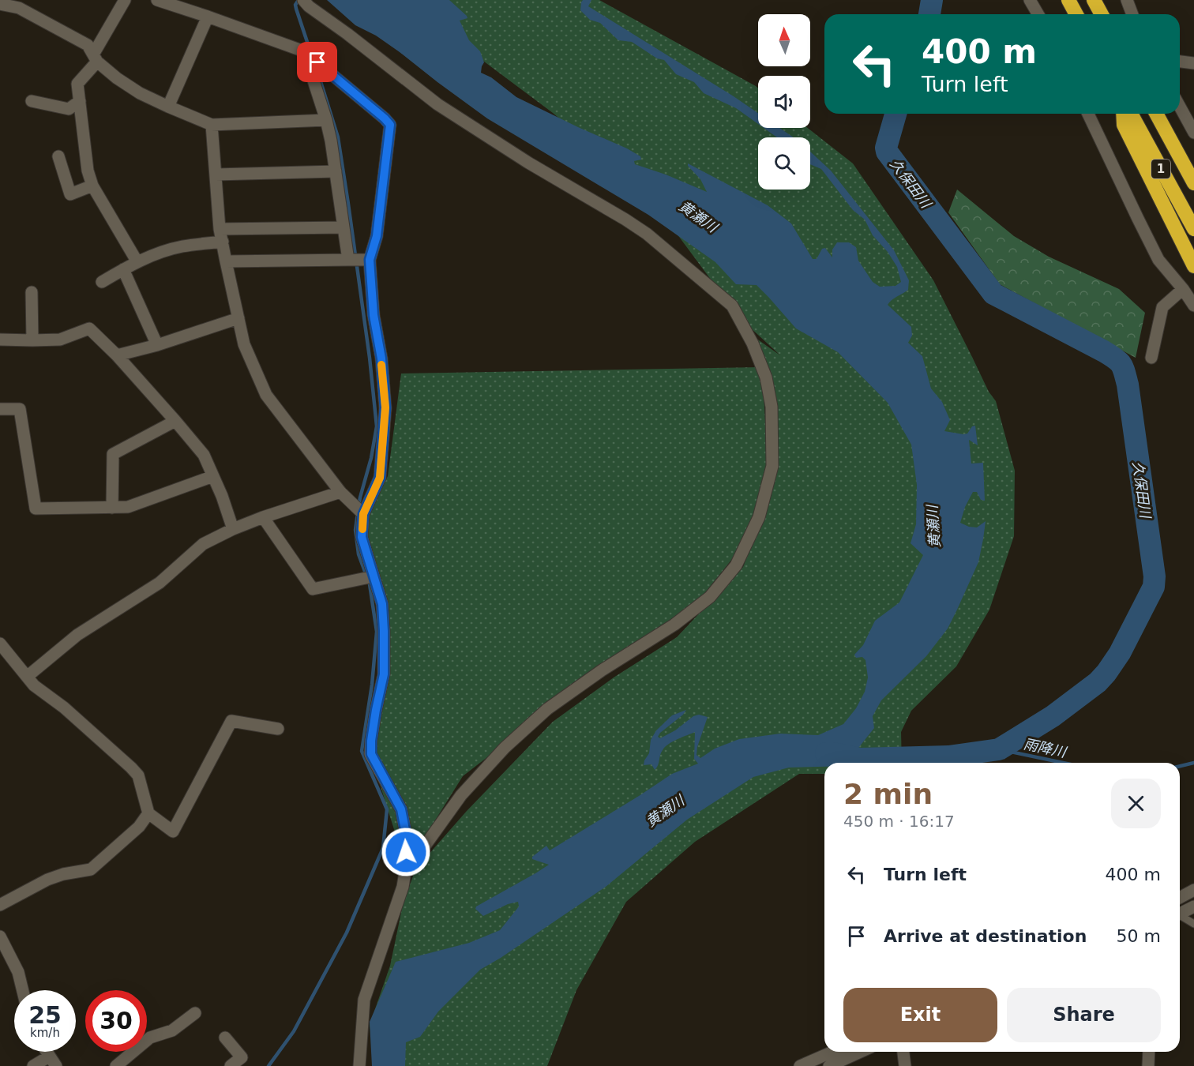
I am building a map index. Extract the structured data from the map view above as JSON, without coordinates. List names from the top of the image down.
{
  "streets": {
    "highway": ["1"]
  },
  "water": ["久保田川", "黄瀬川", "雨降川"],
  "north": "top",
  "page": {
    "turn": ["400 m", "Turn left"],
    "heading": ["2 min", "450 m · 16:17"],
    "list": [
      {
        "name": "Turn left",
        "value": "400 m"
      },
      {
        "name": "Arrive at destination",
        "value": "50 m"
      }
    ],
    "buttons": ["Exit", "Share"],
    "speed": "25 km/h",
    "limit": "30"
  }
}
